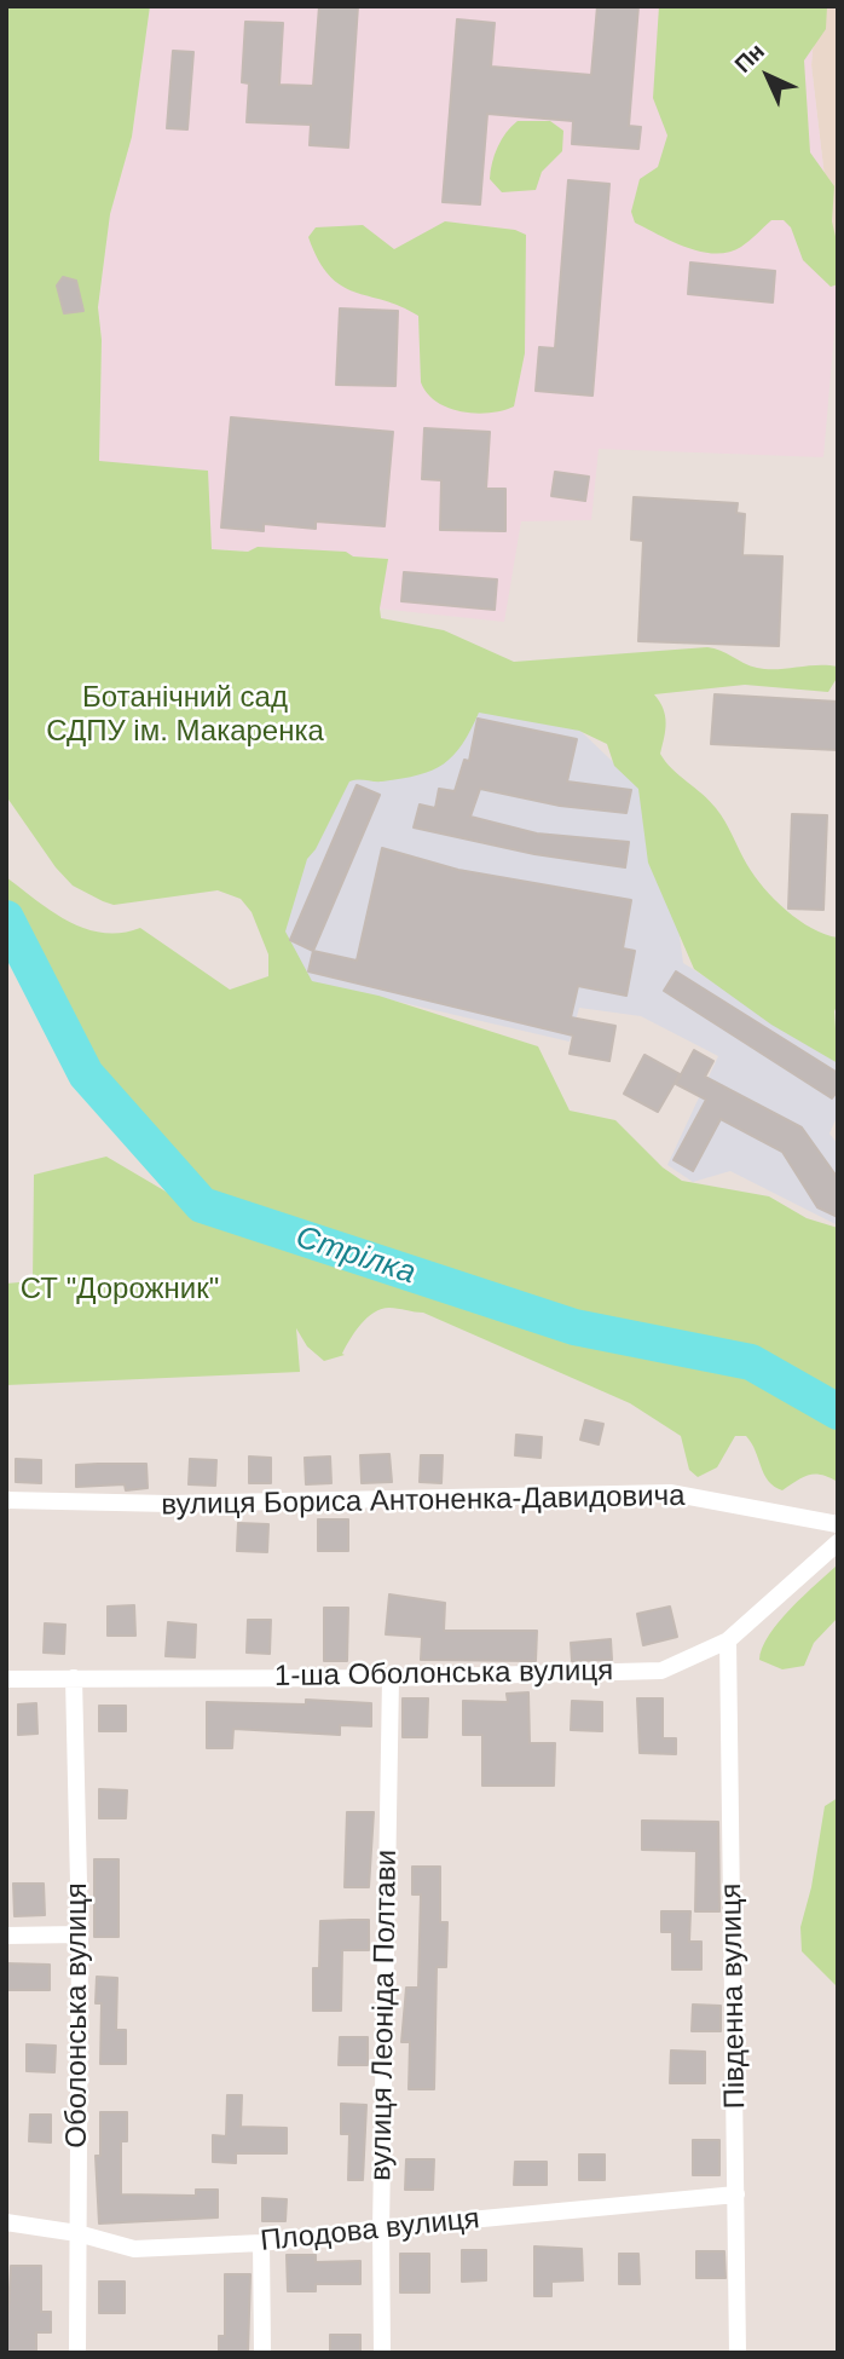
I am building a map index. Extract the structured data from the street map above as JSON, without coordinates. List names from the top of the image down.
{
  "streets": {
    "street": [
      "вулиця Бориса Антоненка-Давидовича",
      "1-ша Оболонська вулиця",
      "Південна вулиця",
      "Оболонська вулиця",
      "вулиця Леоніда Полтави",
      "Плодова вулиця"
    ]
  },
  "crossings": [
    ["1-ша Оболонська вулиця", "Південна вулиця"],
    ["1-ша Оболонська вулиця", "Оболонська вулиця"],
    ["1-ша Оболонська вулиця", "вулиця Леоніда Полтави"],
    ["Південна вулиця", "Плодова вулиця"],
    ["Оболонська вулиця", "Плодова вулиця"],
    ["вулиця Леоніда Полтави", "Плодова вулиця"]
  ],
  "water": ["Стрілка"],
  "parks": ["Ботанічний сад СДПУ ім. Макаренка", "СТ \"Дорожник\""],
  "north": "top left"
}
